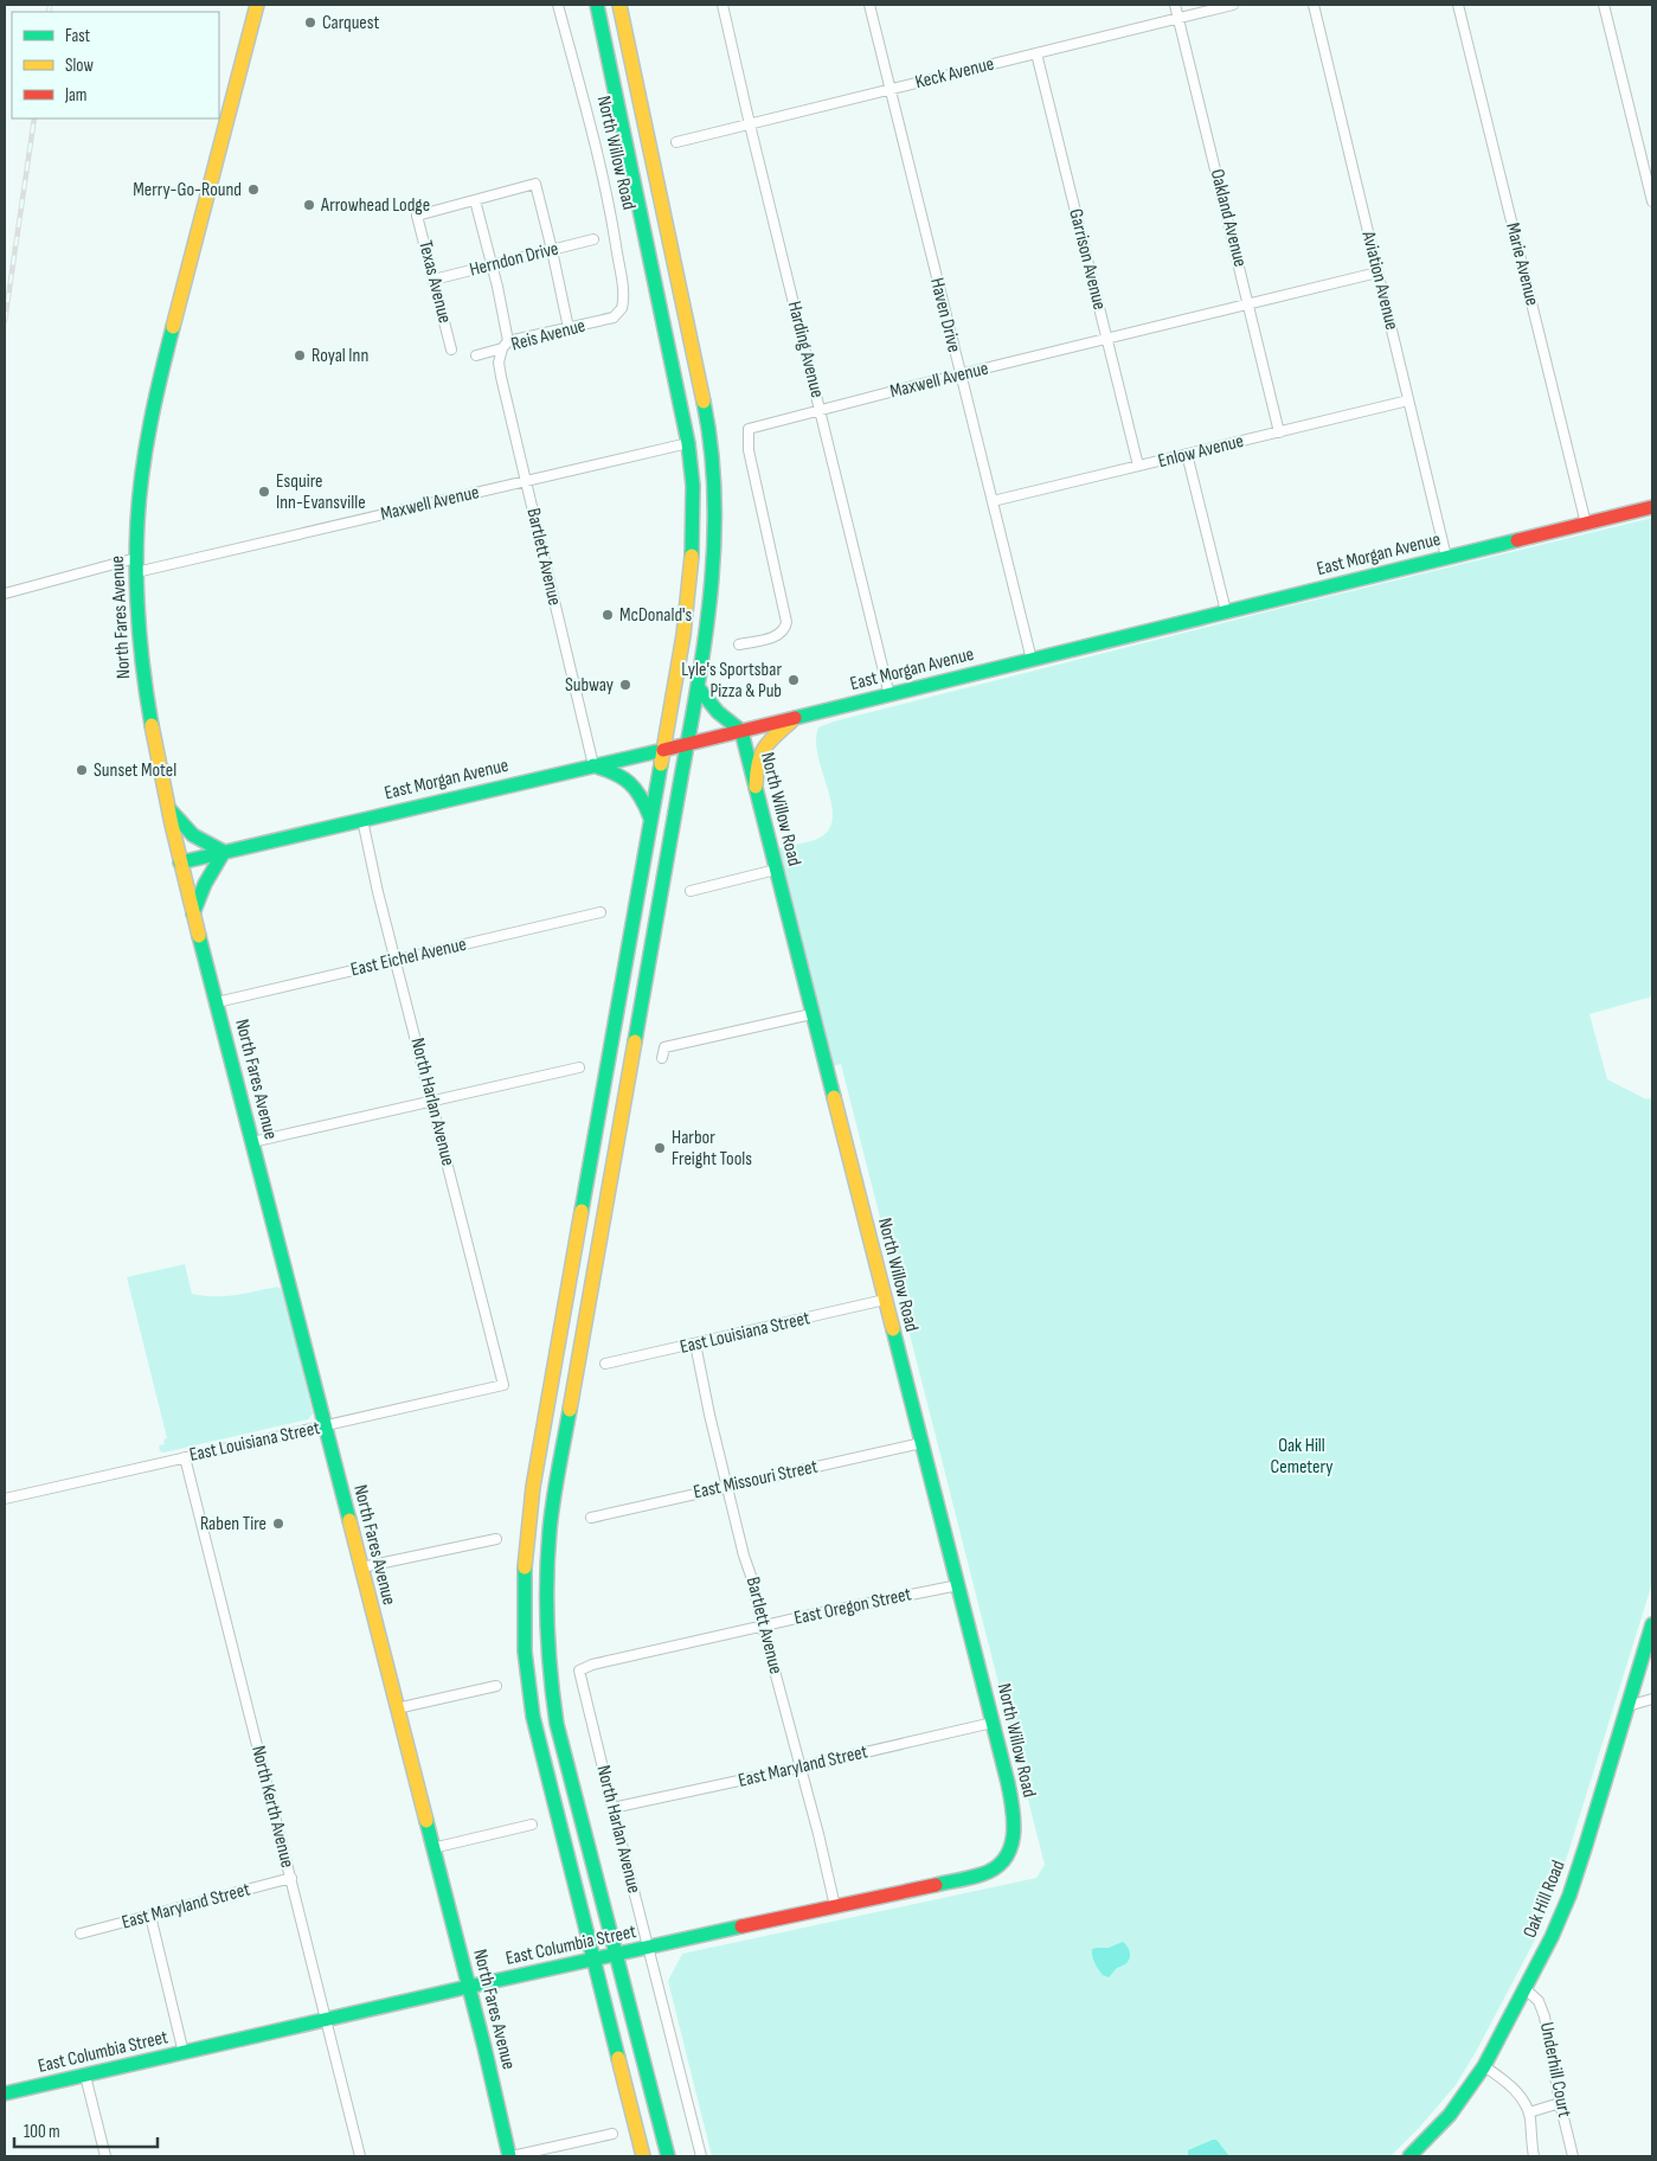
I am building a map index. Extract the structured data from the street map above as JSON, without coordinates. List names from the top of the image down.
{
  "streets": {
    "main road": [
      "North Willow Road",
      "East Morgan Avenue",
      "North Fares Avenue",
      "Oak Hill Road",
      "East Columbia Street"
    ],
    "street": [
      "Keck Avenue",
      "Oakland Avenue",
      "Herndon Drive",
      "Garrison Avenue",
      "Marie Avenue",
      "Aviation Avenue",
      "Texas Avenue",
      "Haven Drive",
      "Reis Avenue",
      "Harding Avenue",
      "Maxwell Avenue",
      "Enlow Avenue",
      "Bartlett Avenue",
      "East Eichel Avenue",
      "North Harlan Avenue",
      "East Louisiana Street",
      "East Missouri Street",
      "East Oregon Street",
      "East Maryland Street",
      "North Kerth Avenue",
      "Underhill Court"
    ]
  },
  "crossings": [
    ["Keck Avenue", "Oakland Avenue"],
    ["Keck Avenue", "Garrison Avenue"],
    ["Keck Avenue", "Haven Drive"],
    ["Keck Avenue", "Harding Avenue"],
    ["North Willow Road", "Reis Avenue"],
    ["North Willow Road", "East Morgan Avenue"],
    ["North Willow Road", "East Louisiana Street"],
    ["North Willow Road", "East Missouri Street"],
    ["North Willow Road", "East Oregon Street"],
    ["North Willow Road", "East Maryland Street"],
    ["North Willow Road", "East Columbia Street"],
    ["Oakland Avenue", "Maxwell Avenue"],
    ["Oakland Avenue", "Enlow Avenue"],
    ["Herndon Drive", "Texas Avenue"],
    ["Herndon Drive", "Bartlett Avenue"],
    ["Garrison Avenue", "Maxwell Avenue"],
    ["Garrison Avenue", "Enlow Avenue"],
    ["Marie Avenue", "East Morgan Avenue"],
    ["Aviation Avenue", "Maxwell Avenue"],
    ["Aviation Avenue", "Enlow Avenue"],
    ["Aviation Avenue", "East Morgan Avenue"],
    ["Texas Avenue", "Bartlett Avenue"],
    ["Haven Drive", "Maxwell Avenue"],
    ["Haven Drive", "Enlow Avenue"],
    ["Haven Drive", "East Morgan Avenue"],
    ["Reis Avenue", "Bartlett Avenue"],
    ["Harding Avenue", "Maxwell Avenue"],
    ["Harding Avenue", "East Morgan Avenue"],
    ["Maxwell Avenue", "Bartlett Avenue"],
    ["Maxwell Avenue", "North Fares Avenue"],
    ["East Morgan Avenue", "Bartlett Avenue"],
    ["East Morgan Avenue", "North Fares Avenue"],
    ["East Morgan Avenue", "North Harlan Avenue"],
    ["Bartlett Avenue", "East Louisiana Street"],
    ["Bartlett Avenue", "East Missouri Street"],
    ["Bartlett Avenue", "East Oregon Street"],
    ["Bartlett Avenue", "East Maryland Street"],
    ["Bartlett Avenue", "East Columbia Street"],
    ["North Fares Avenue", "East Eichel Avenue"],
    ["North Fares Avenue", "East Louisiana Street"],
    ["North Fares Avenue", "East Columbia Street"],
    ["East Eichel Avenue", "North Harlan Avenue"],
    ["North Harlan Avenue", "East Louisiana Street"],
    ["North Harlan Avenue", "East Oregon Street"],
    ["North Harlan Avenue", "East Maryland Street"],
    ["North Harlan Avenue", "East Columbia Street"],
    ["East Louisiana Street", "North Kerth Avenue"],
    ["East Maryland Street", "North Kerth Avenue"],
    ["North Kerth Avenue", "East Columbia Street"],
    ["Oak Hill Road", "Underhill Court"]
  ],
  "parks": ["Oak Hill Cemetery"],
  "places": [
    "Carquest",
    "Merry-Go-Round",
    "Arrowhead Lodge",
    "Royal Inn",
    "Esquire Inn-Evansville",
    "McDonald's",
    "Lyle's Sportsbar Pizza & Pub",
    "Subway",
    "Sunset Motel",
    "Harbor Freight Tools",
    "Raben Tire"
  ],
  "legend": ["Fast", "Slow", "Jam"],
  "scale_bar": "100 m"
}
